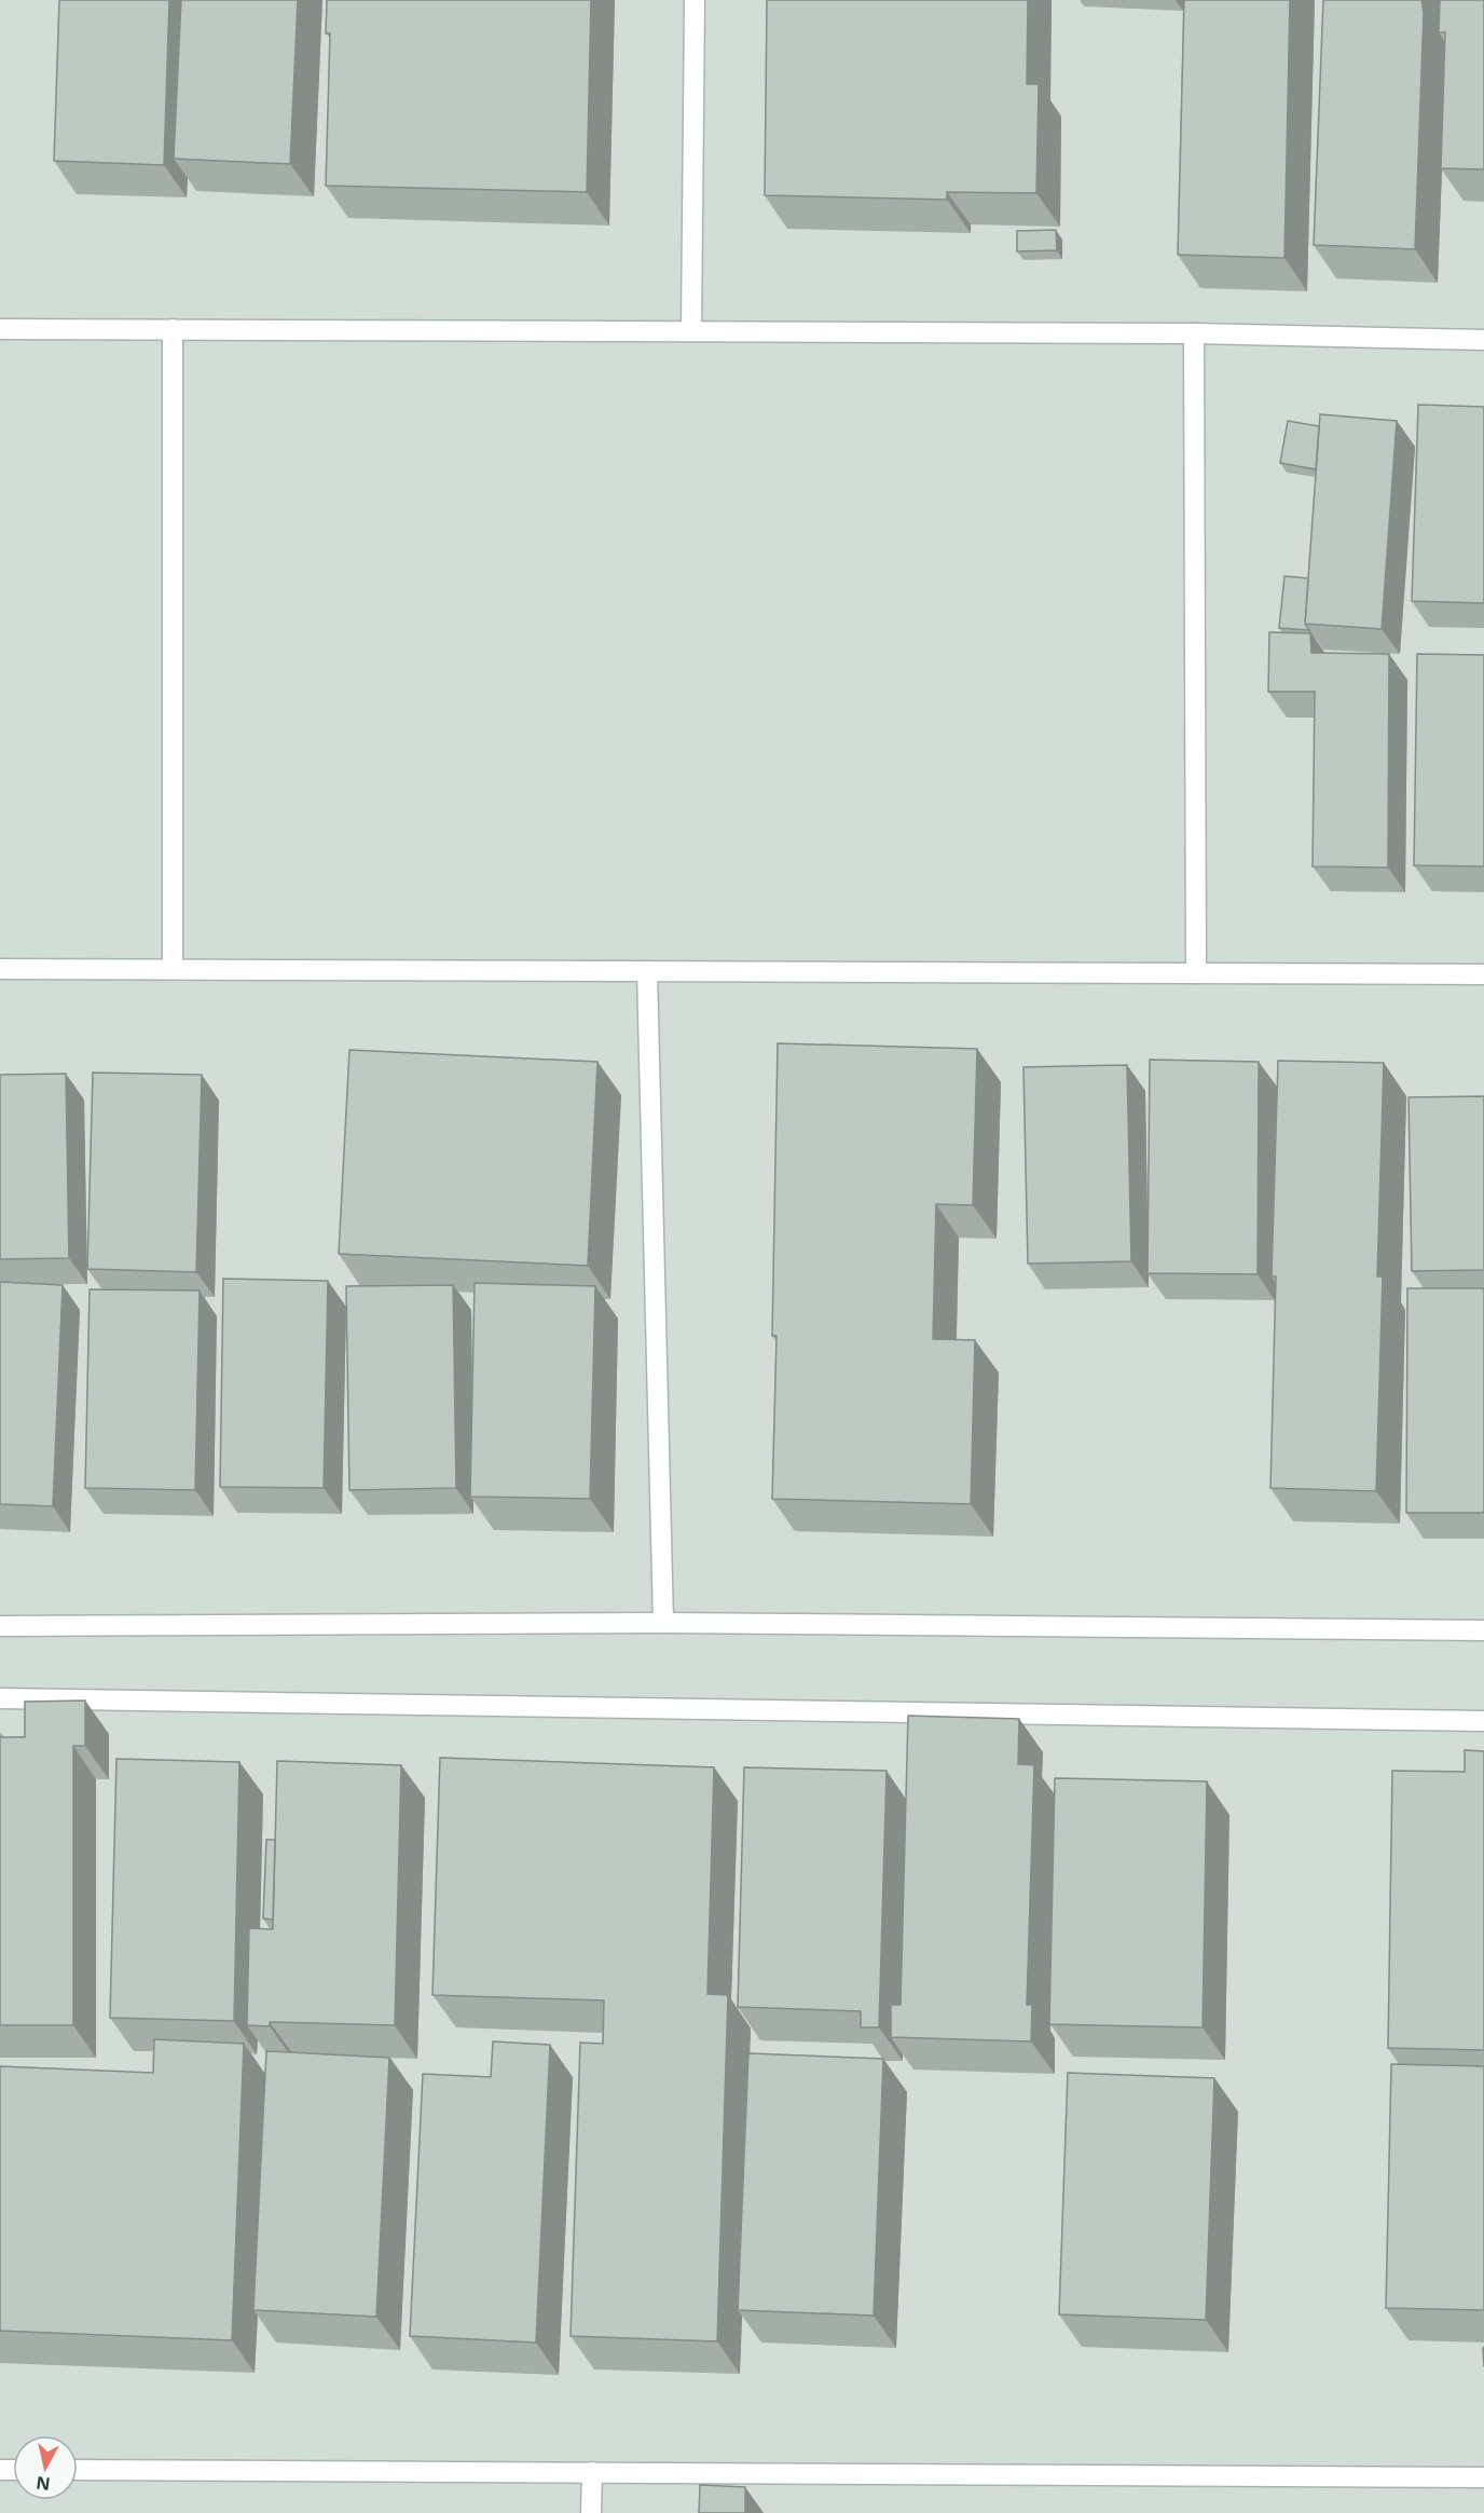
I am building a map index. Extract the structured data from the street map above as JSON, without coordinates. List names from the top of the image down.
{
  "north": "bottom"
}
